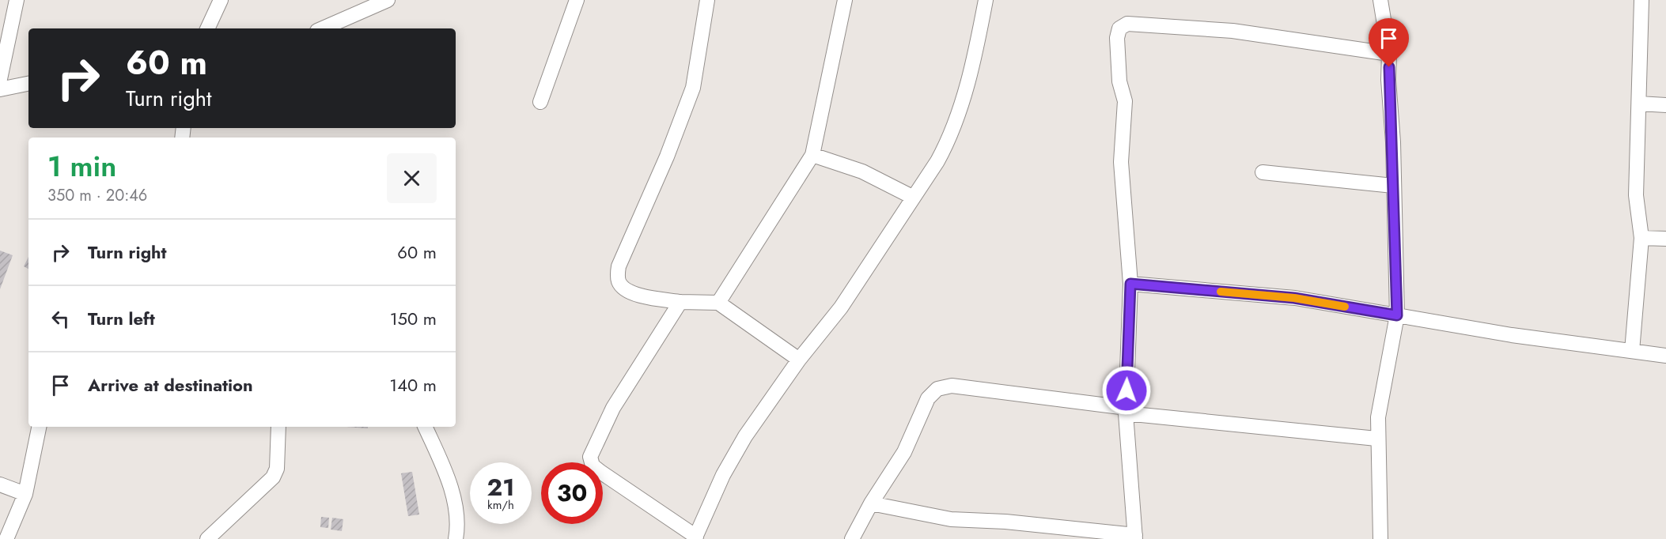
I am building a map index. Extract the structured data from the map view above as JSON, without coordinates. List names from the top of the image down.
{
  "page": {
    "turn": ["60 m", "Turn right"],
    "heading": ["1 min", "350 m · 20:46"],
    "list": [
      {
        "name": "Turn right",
        "value": "60 m"
      },
      {
        "name": "Turn left",
        "value": "150 m"
      },
      {
        "name": "Arrive at destination",
        "value": "140 m"
      }
    ],
    "speed": "21 km/h",
    "limit": "30"
  }
}
